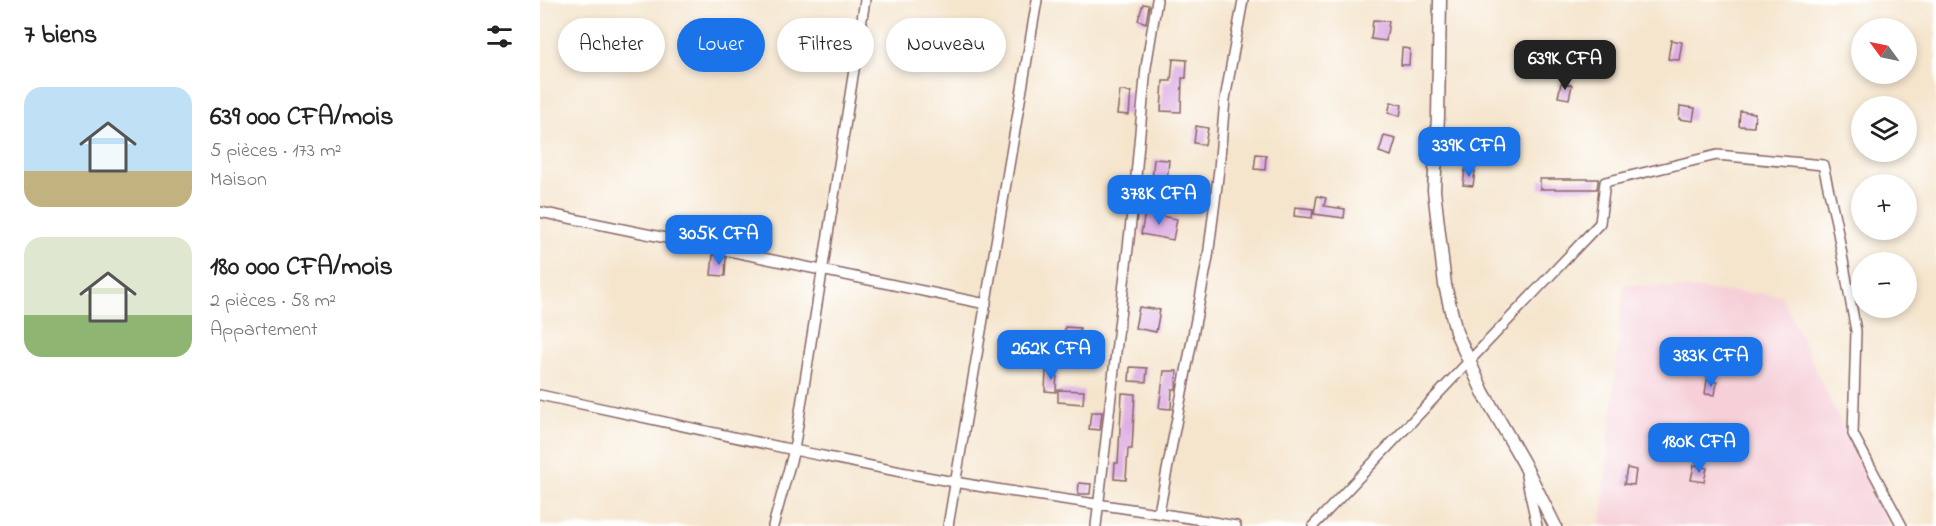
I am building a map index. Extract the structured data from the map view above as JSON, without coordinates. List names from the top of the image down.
{
  "north": "top left",
  "page": {
    "heading": "7 biens",
    "map_buttons": ["+", "−"],
    "chip": [
      "Acheter",
      "Louer",
      "Filtres",
      "Nouveau"
    ],
    "price": [
      "639K CFA",
      "339K CFA",
      "378K CFA",
      "305K CFA",
      "262K CFA",
      "383K CFA",
      "180K CFA"
    ],
    "list": [
      {
        "name": "639 000 CFA/mois",
        "note": "5 pièces · 173 m² · Maison"
      },
      {
        "name": "180 000 CFA/mois",
        "note": "2 pièces · 58 m² · Appartement"
      }
    ]
  }
}
